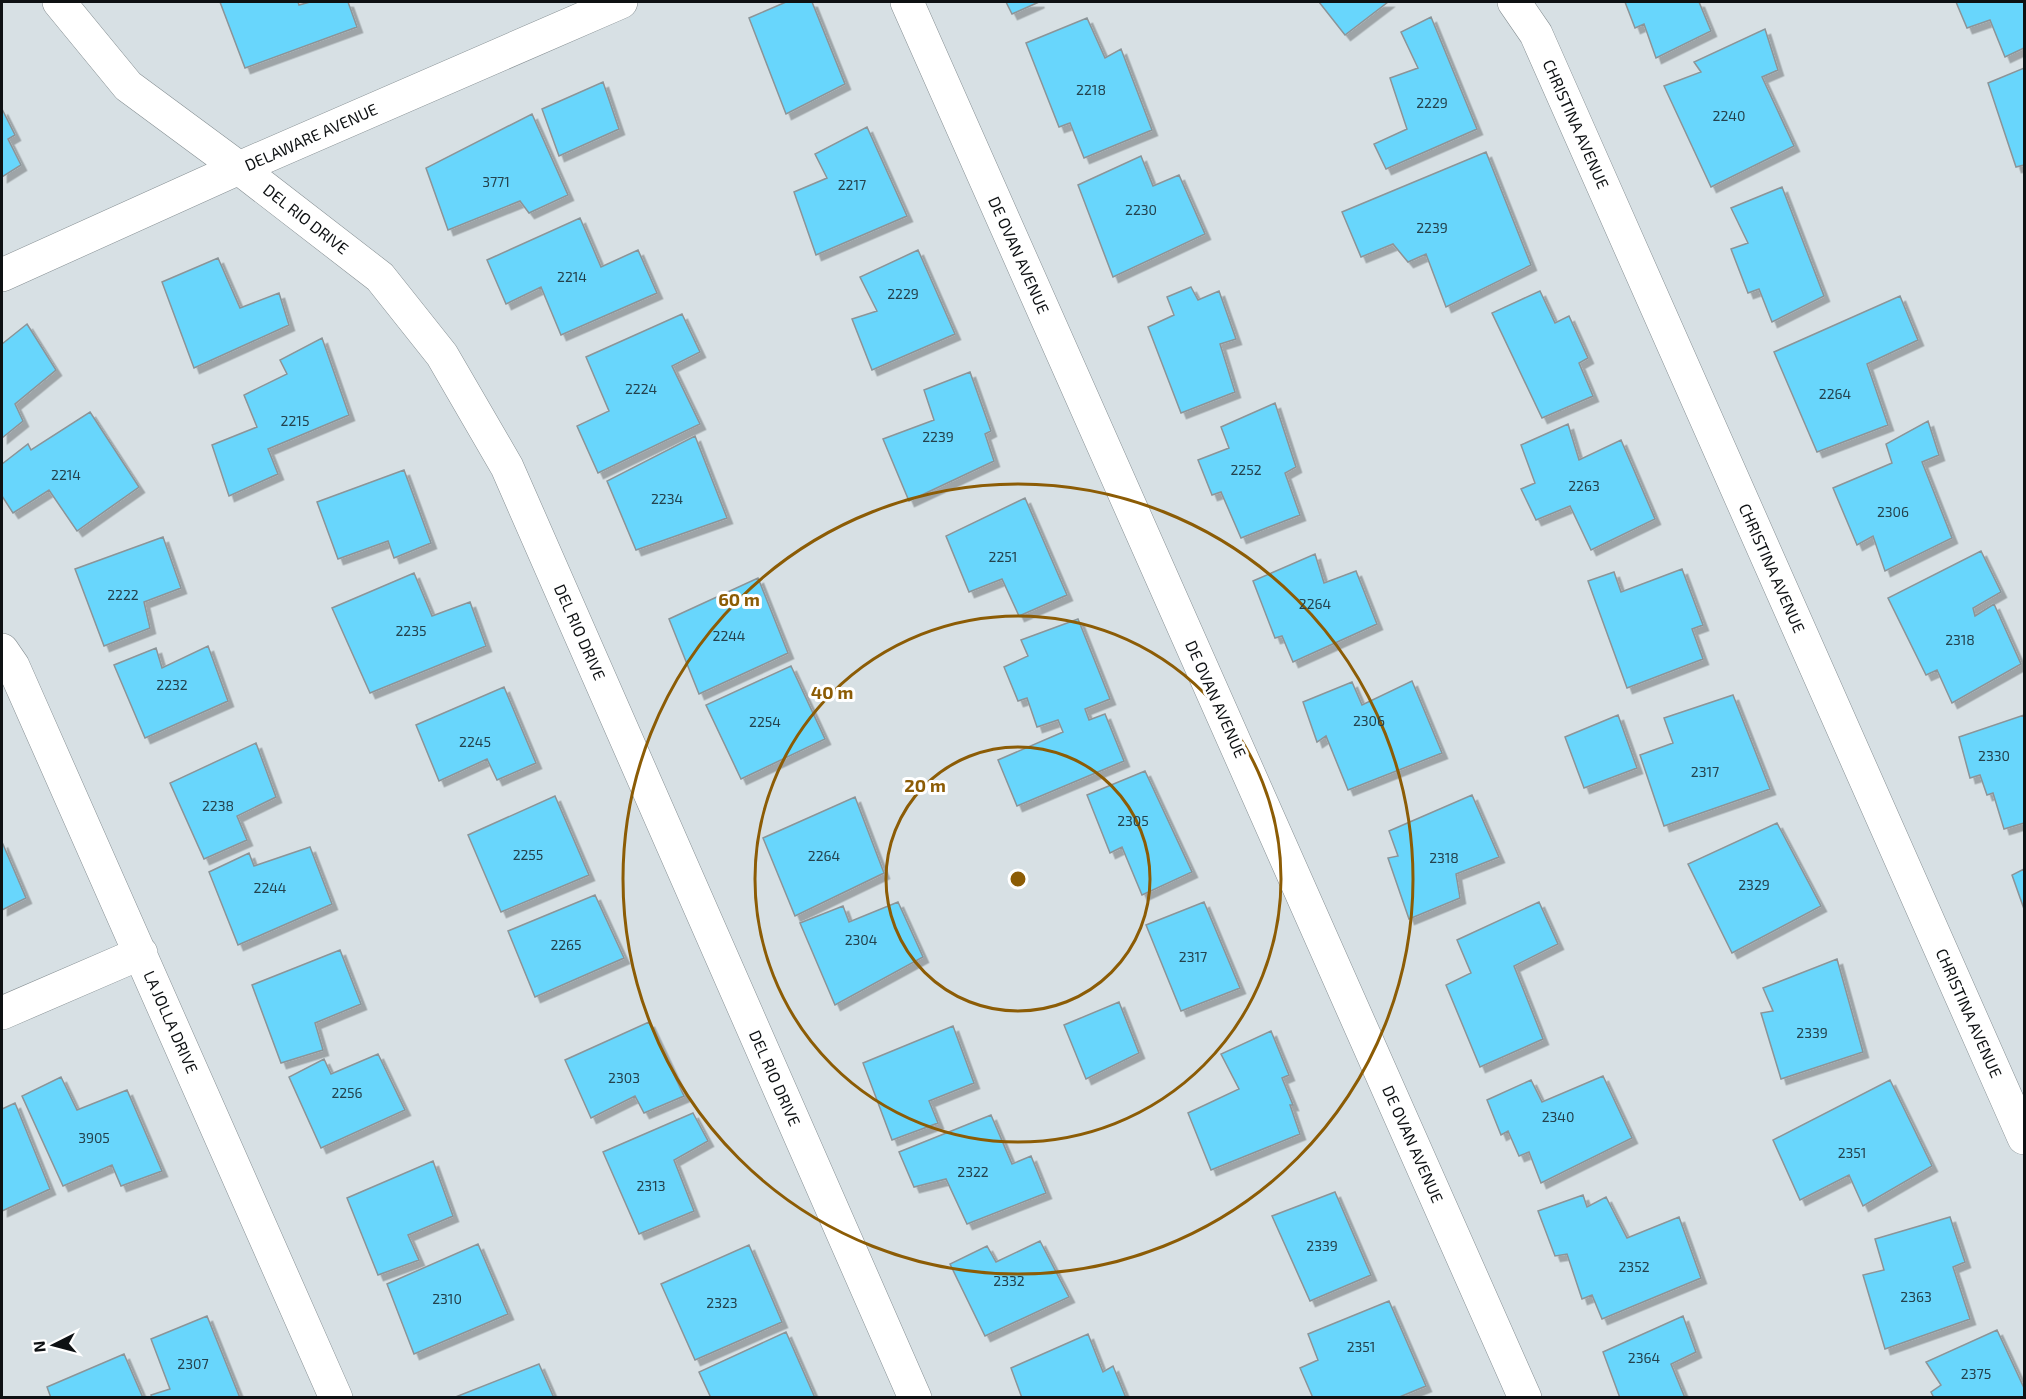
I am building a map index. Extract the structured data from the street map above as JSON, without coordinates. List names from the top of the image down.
{
  "streets": {
    "street": [
      "CHRISTINA AVENUE",
      "DELAWARE AVENUE",
      "DEL RIO DRIVE",
      "DE OVAN AVENUE",
      "LA JOLLA DRIVE"
    ]
  },
  "crossings": [
    ["DELAWARE AVENUE", "DEL RIO DRIVE"]
  ],
  "house_numbers": [
    "2218",
    "2229",
    "2240",
    "3771",
    "2217",
    "2230",
    "2239",
    "2214",
    "2229",
    "2224",
    "2264",
    "2215",
    "2239",
    "2252",
    "2214",
    "2263",
    "2234",
    "2306",
    "2251",
    "2222",
    "2264",
    "2235",
    "2244",
    "2318",
    "2232",
    "2306",
    "2254",
    "2245",
    "2330",
    "2317",
    "2238",
    "2305",
    "2255",
    "2264",
    "2318",
    "2329",
    "2244",
    "2304",
    "2265",
    "2317",
    "2339",
    "2303",
    "2256",
    "2340",
    "3905",
    "2351",
    "2322",
    "2313",
    "2339",
    "2352",
    "2332",
    "2363",
    "2310",
    "2323",
    "2351",
    "2364",
    "2307",
    "2375"
  ],
  "north": "left",
  "rings": ["60 m", "40 m", "20 m"]
}
